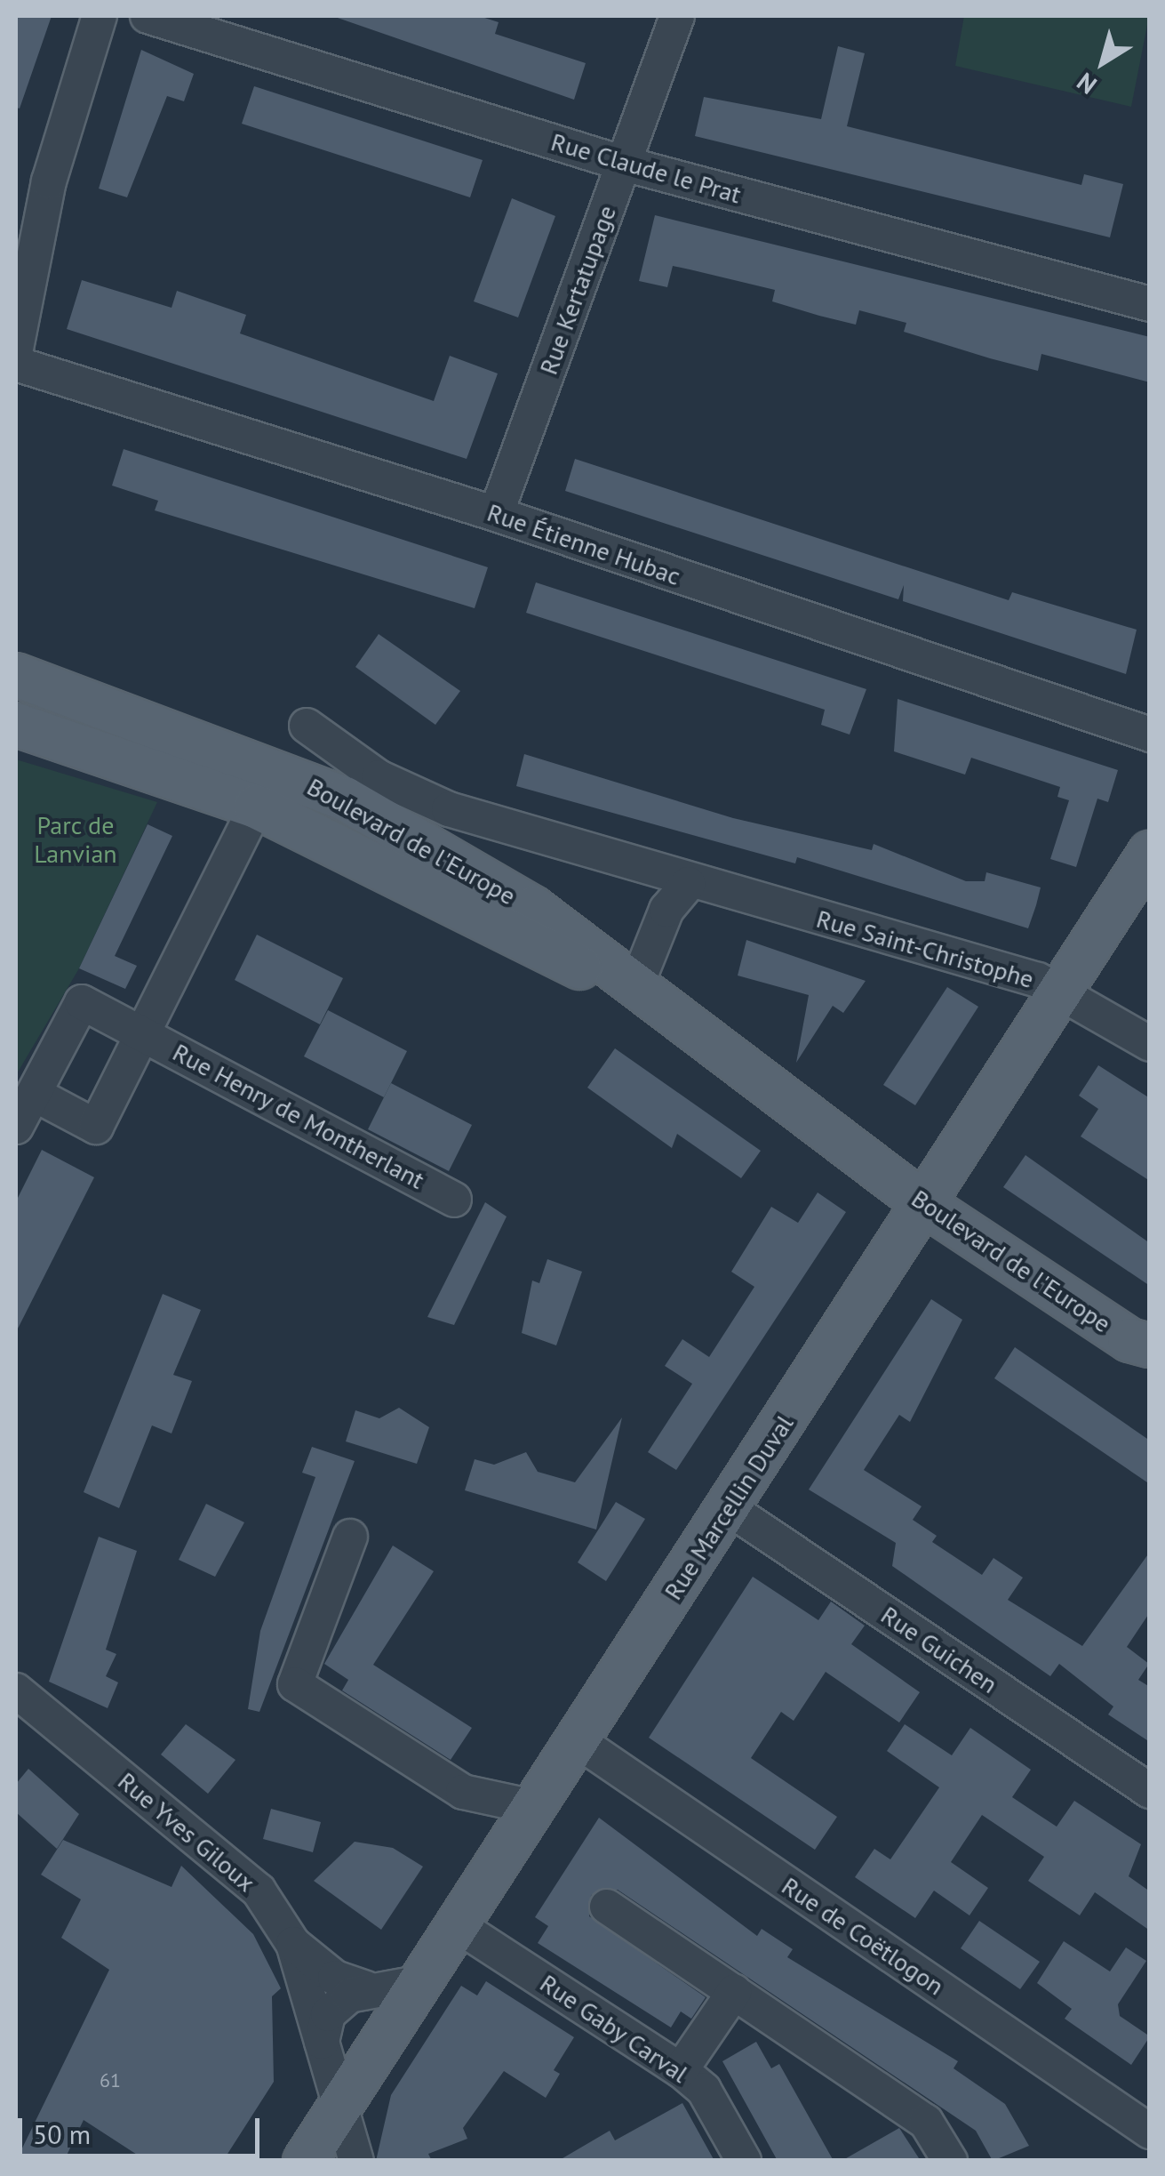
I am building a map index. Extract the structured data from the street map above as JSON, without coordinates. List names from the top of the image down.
{
  "streets": {
    "main road": ["Boulevard de l'Europe", "Rue Marcellin Duval"],
    "street": [
      "Rue Claude le Prat",
      "Rue Kertatupage",
      "Rue Étienne Hubac",
      "Rue Saint-Christophe",
      "Rue Henry de Montherlant",
      "Rue Guichen",
      "Rue Yves Giloux",
      "Rue de Coëtlogon",
      "Rue Gaby Carval"
    ]
  },
  "crossings": [
    ["Rue Claude le Prat", "Rue Kertatupage"],
    ["Rue Kertatupage", "Rue Étienne Hubac"],
    ["Boulevard de l'Europe", "Rue Henry de Montherlant"],
    ["Boulevard de l'Europe", "Rue Marcellin Duval"],
    ["Rue Saint-Christophe", "Rue Marcellin Duval"],
    ["Rue Marcellin Duval", "Rue Guichen"],
    ["Rue Marcellin Duval", "Rue Yves Giloux"],
    ["Rue Marcellin Duval", "Rue de Coëtlogon"],
    ["Rue Marcellin Duval", "Rue Gaby Carval"]
  ],
  "parks": ["Parc de Lanvian"],
  "house_numbers": ["61"],
  "scale_bar": "50 m",
  "north": "bottom left"
}
